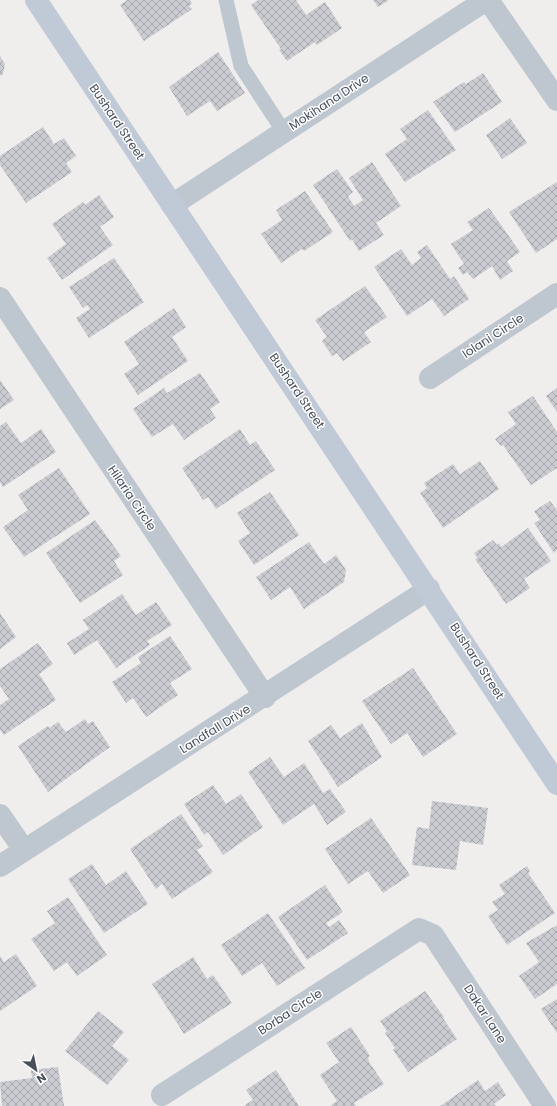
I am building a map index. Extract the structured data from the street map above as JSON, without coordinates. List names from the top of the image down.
{
  "streets": {
    "street": [
      "Mokihana Drive",
      "Bushard Street",
      "Iolani Circle",
      "Hilaria Circle",
      "Landfall Drive",
      "Borba Circle",
      "Dakar Lane"
    ]
  },
  "crossings": [
    ["Mokihana Drive", "Bushard Street"],
    ["Bushard Street", "Landfall Drive"],
    ["Hilaria Circle", "Landfall Drive"],
    ["Borba Circle", "Dakar Lane"]
  ],
  "north": "bottom right"
}
